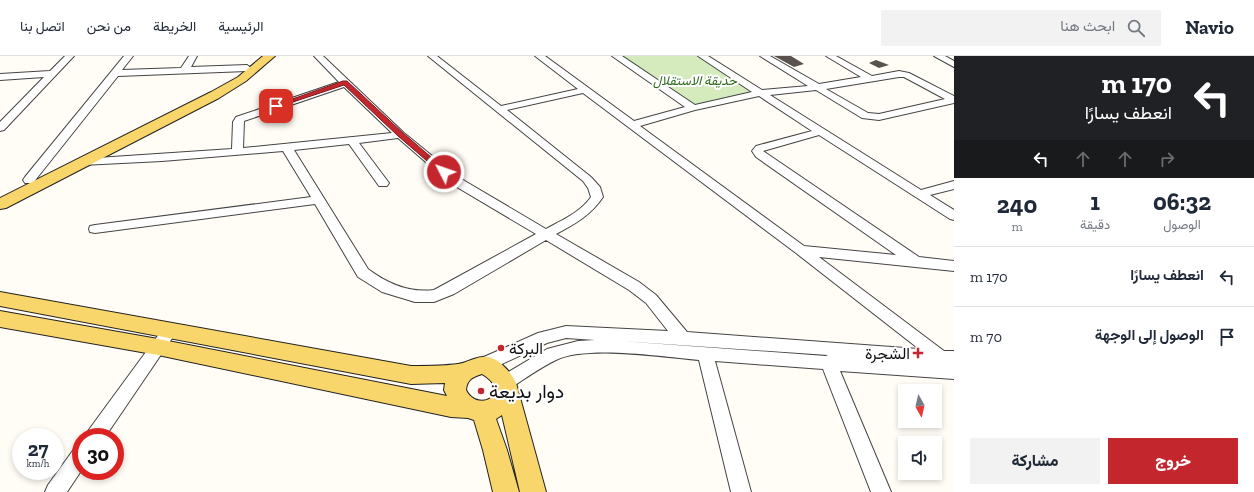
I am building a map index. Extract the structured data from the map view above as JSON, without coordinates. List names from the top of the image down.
{
  "parks": ["حديقة الاستقلال"],
  "places": {
    "other": ["البركة", "دوار بديعة"],
    "health": ["الشجرة"]
  },
  "north": "bottom",
  "page": {
    "header": "Navio",
    "search": "ابحث هنا",
    "nav": [
      "الرئيسية",
      "الخريطة",
      "من نحن",
      "اتصل بنا"
    ],
    "turn": ["170 m", "انعطف يسارًا"],
    "eta": [
      "06:32",
      "الوصول",
      "1",
      "دقيقة",
      "240",
      "m"
    ],
    "list": [
      {
        "name": "انعطف يسارًا",
        "value": "170 m"
      },
      {
        "name": "الوصول إلى الوجهة",
        "value": "70 m"
      }
    ],
    "speed": "27 km/h",
    "limit": "30",
    "buttons": ["خروج", "مشاركة"]
  }
}
